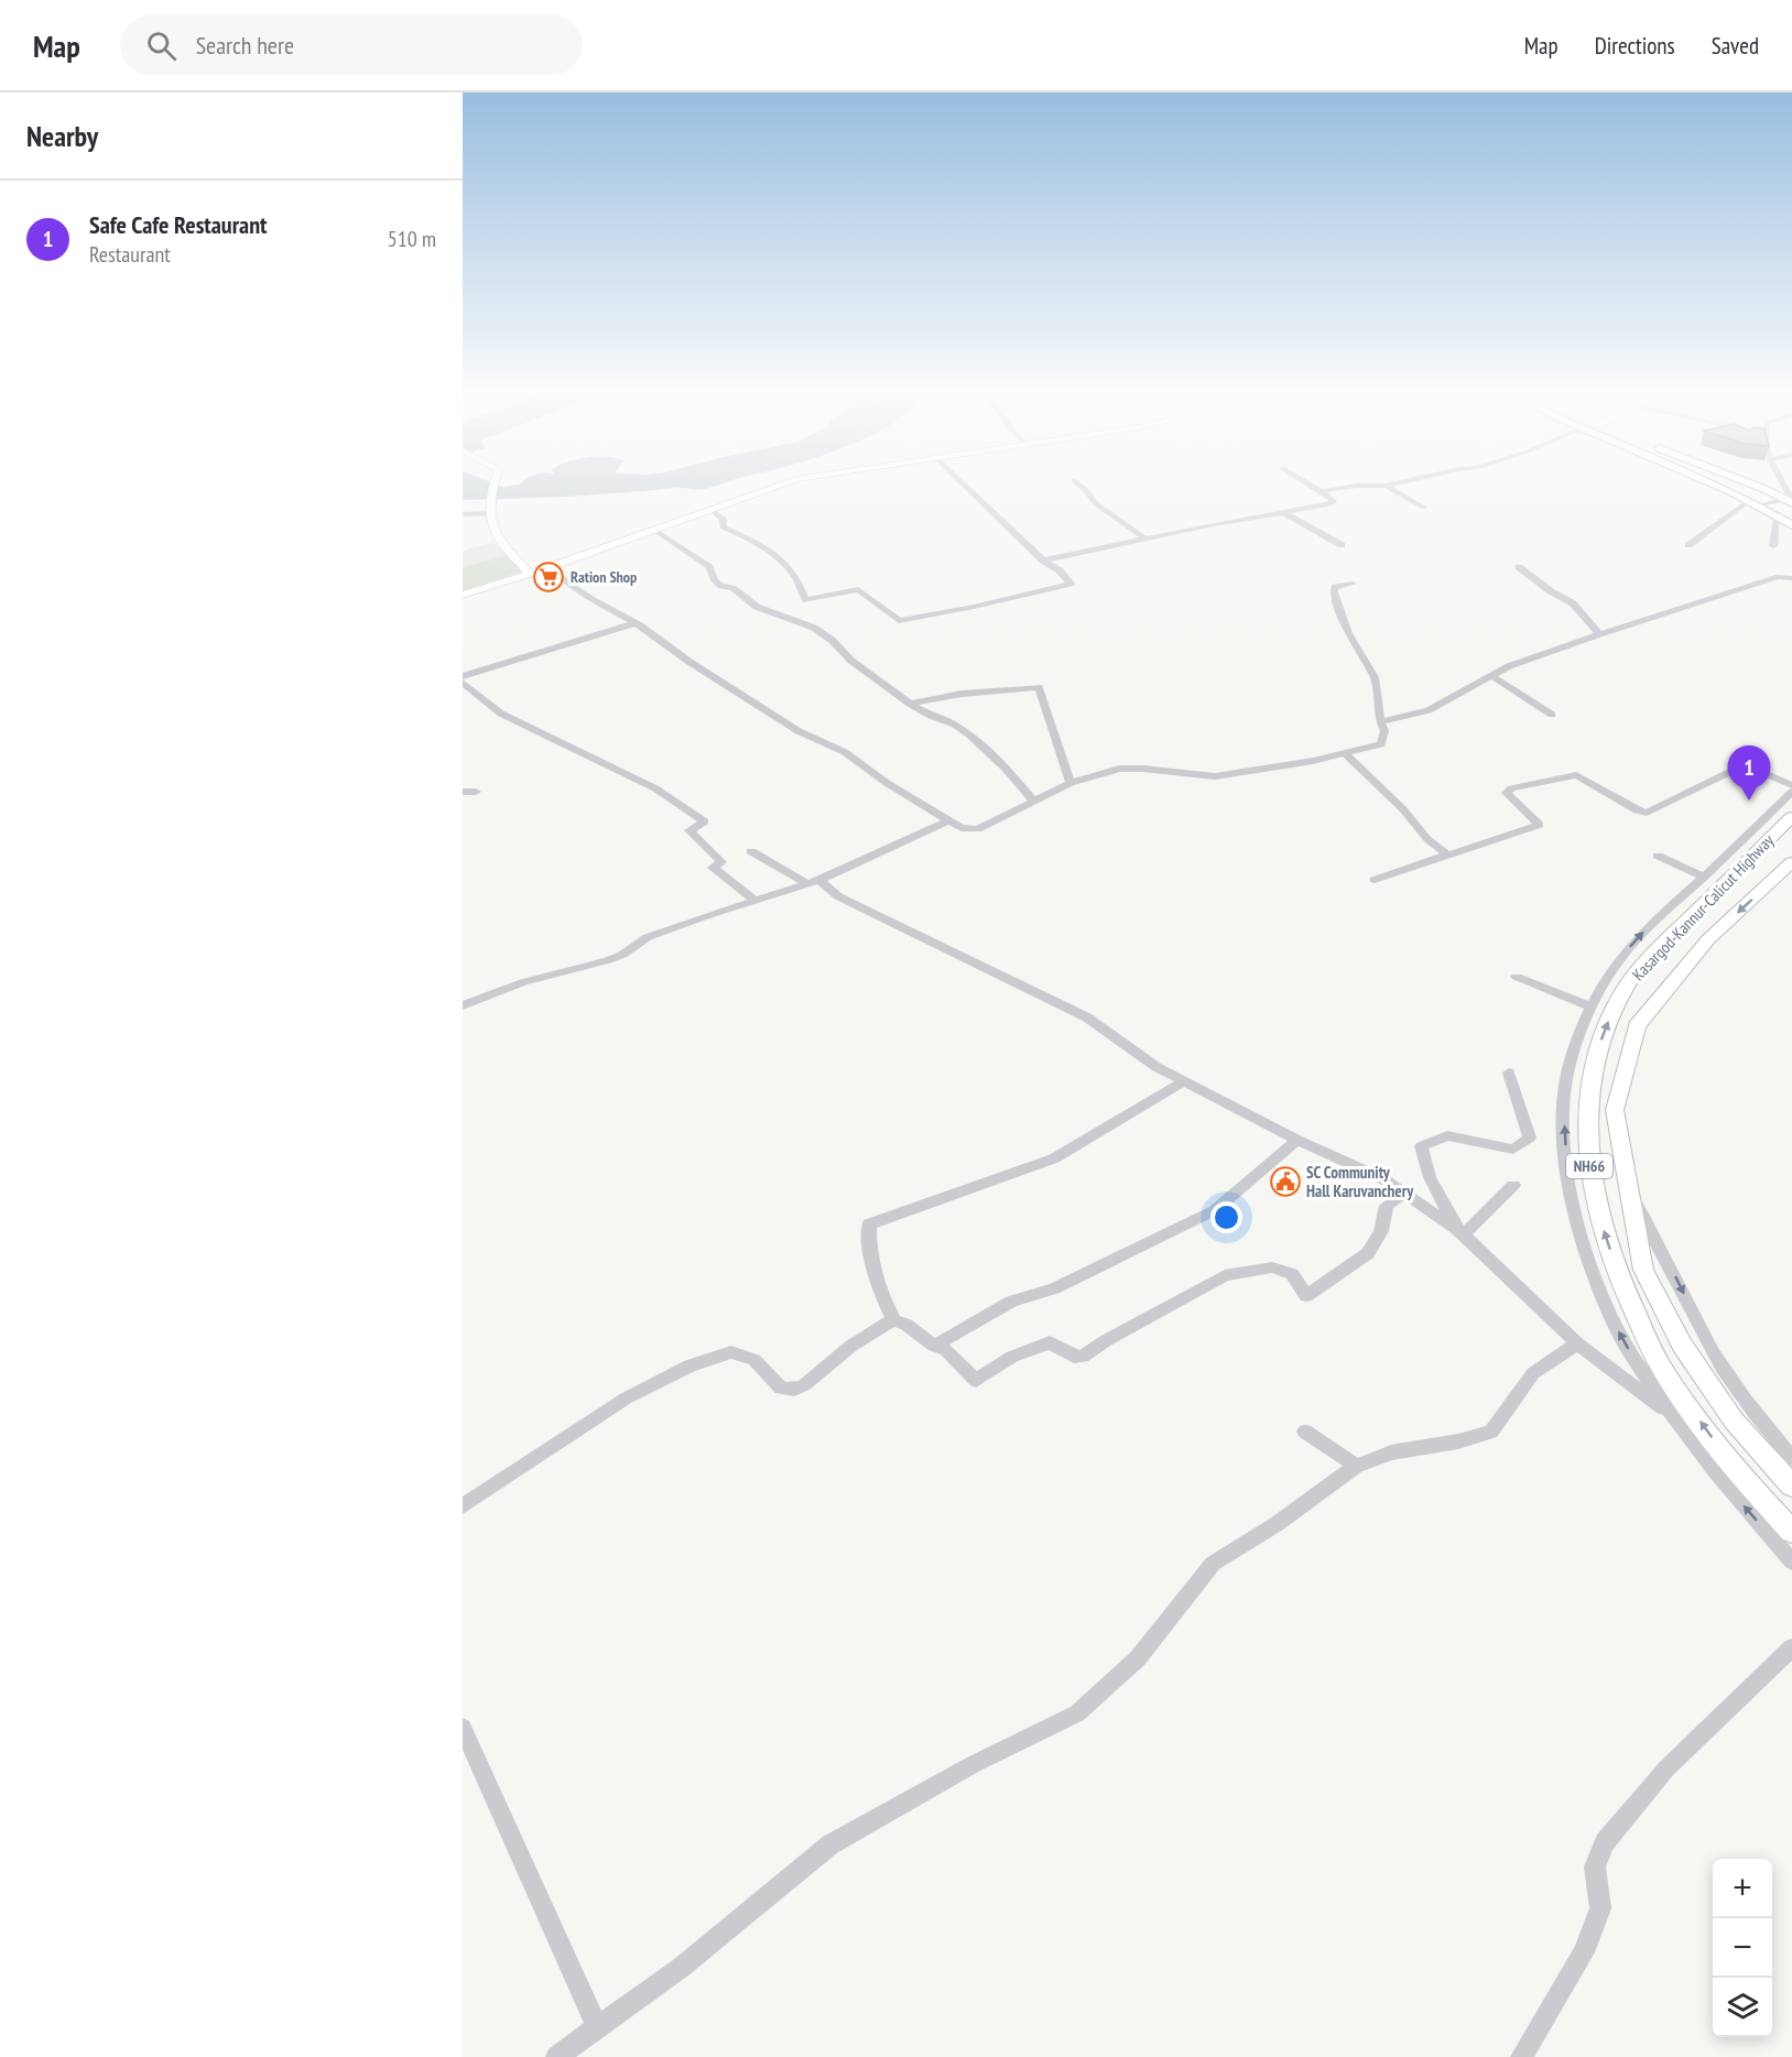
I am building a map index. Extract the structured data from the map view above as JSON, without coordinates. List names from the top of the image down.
{
  "streets": {
    "highway": ["Kasargod-Kannur-Calicut Highway", "NH66"]
  },
  "places": {
    "supermarket": ["Ration Shop"],
    "public building": ["SC Community Hall Karuvanchery"]
  },
  "page": {
    "header": "Map",
    "search": "Search here",
    "nav": ["Map", "Directions", "Saved"],
    "heading": "Nearby",
    "list": [
      {
        "mark": "1",
        "name": "Safe Cafe Restaurant",
        "note": "Restaurant",
        "value": "510 m"
      }
    ],
    "pins": "1",
    "map_buttons": ["+", "−"]
  }
}
